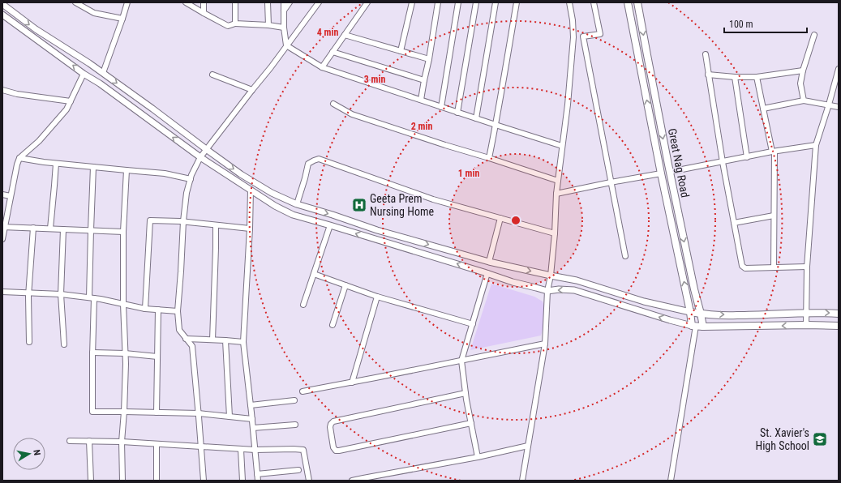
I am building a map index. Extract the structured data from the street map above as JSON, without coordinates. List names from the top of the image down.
{
  "streets": {
    "main road": ["Great Nag Road"]
  },
  "places": {
    "hospital": ["Geeta Prem Nursing Home"],
    "school or university": ["St. Xavier's High School"]
  },
  "scale_bar": "100 m",
  "north": "right",
  "rings": [
    "4 min",
    "3 min",
    "2 min",
    "1 min"
  ]
}
